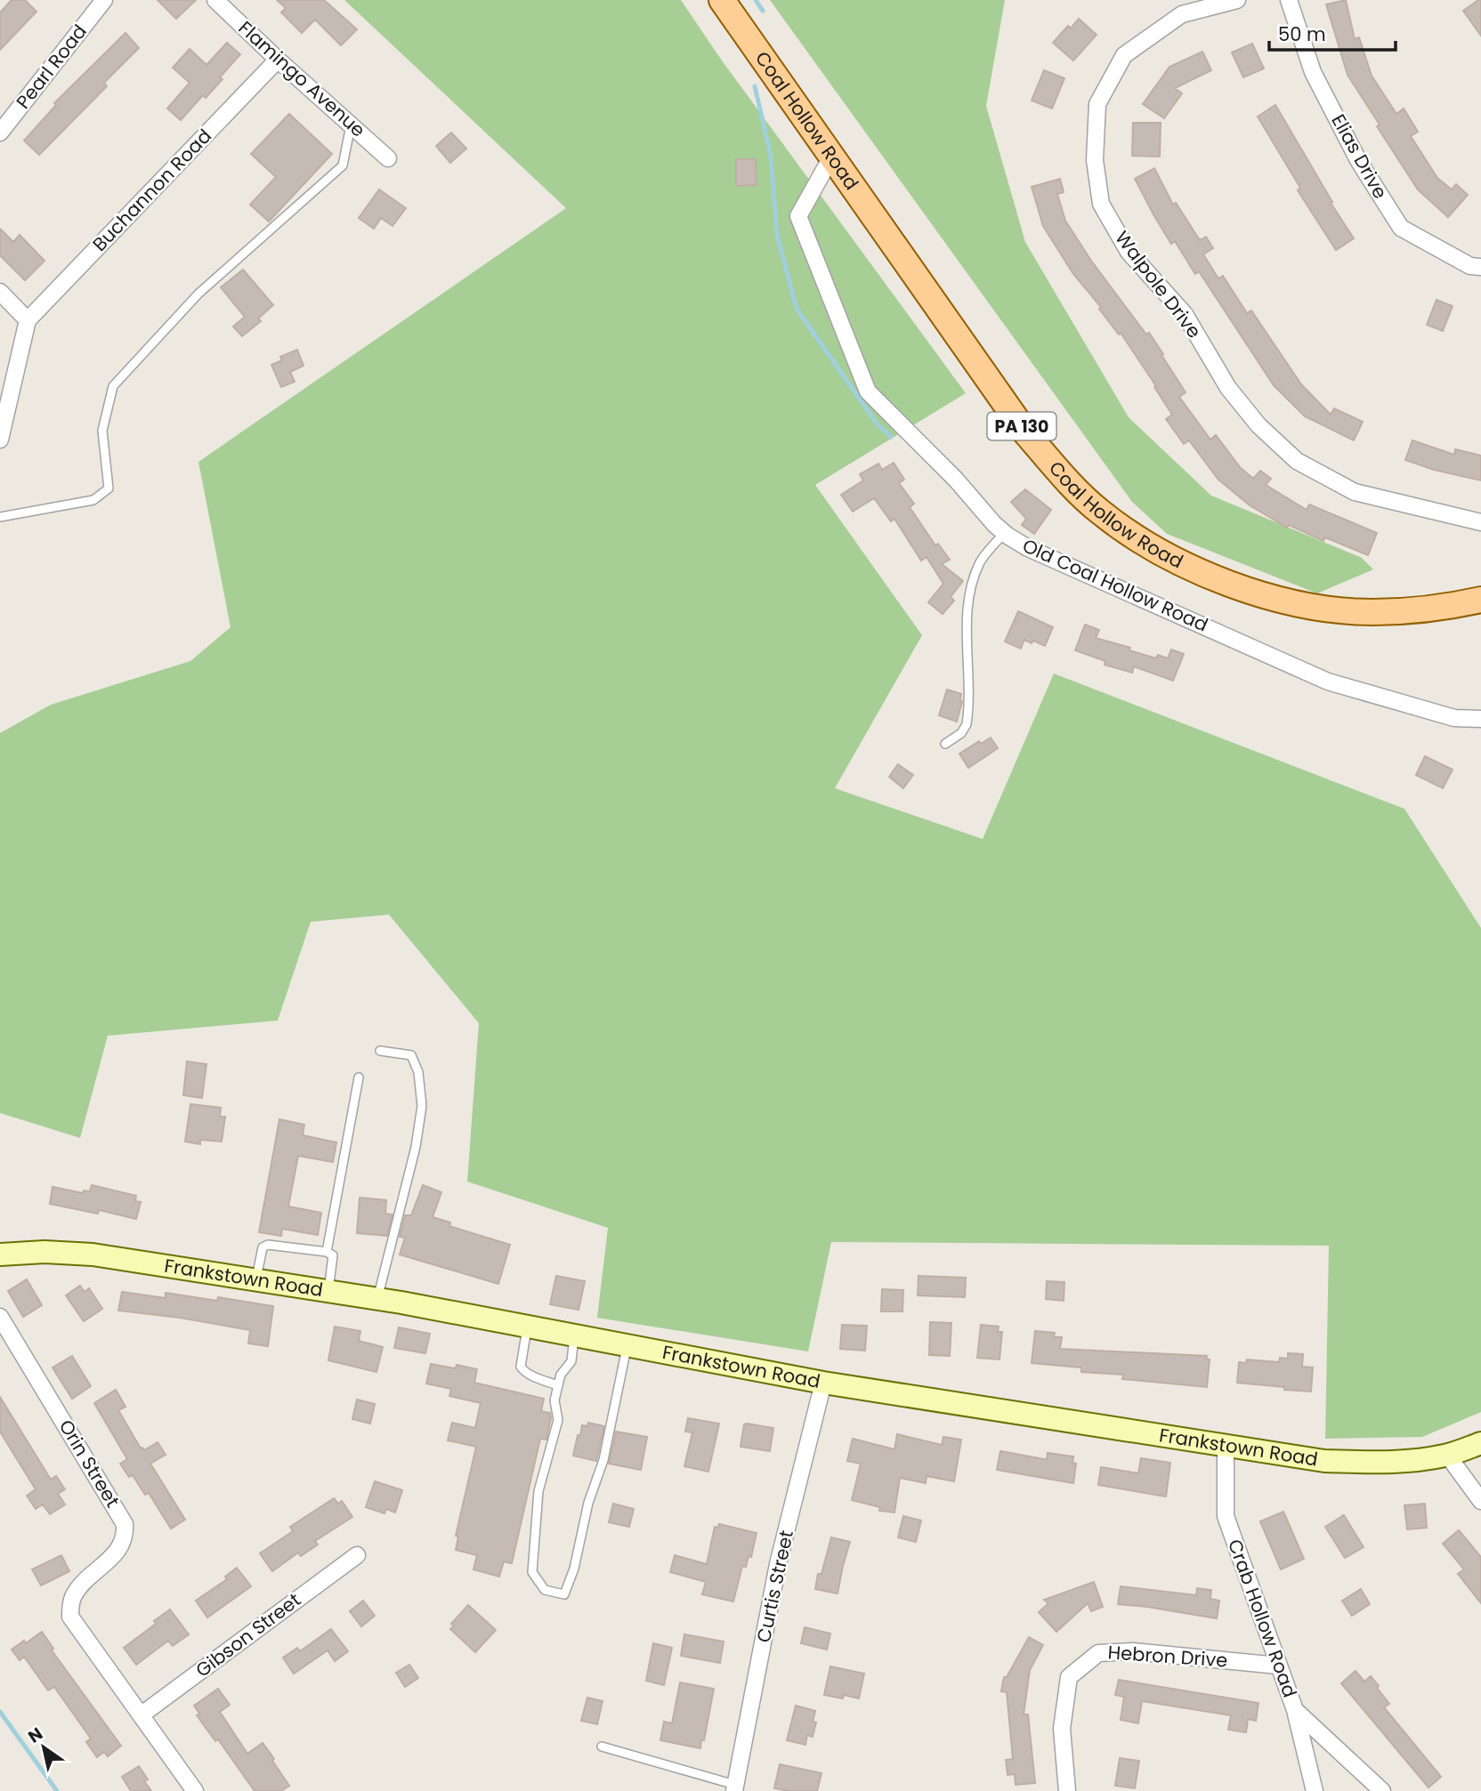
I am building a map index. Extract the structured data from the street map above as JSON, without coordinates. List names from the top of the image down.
{
  "streets": {
    "main road": ["Coal Hollow Road", "PA 130", "Frankstown Road"],
    "street": [
      "Pearl Road",
      "Flamingo Avenue",
      "Elias Drive",
      "Buchannon Road",
      "Walpole Drive",
      "Old Coal Hollow Road",
      "Orin Street",
      "Curtis Street",
      "Crab Hollow Road",
      "Gibson Street",
      "Hebron Drive"
    ]
  },
  "crossings": [
    ["Flamingo Avenue", "Buchannon Road"],
    ["Coal Hollow Road", "Old Coal Hollow Road"],
    ["Frankstown Road", "Curtis Street"],
    ["Frankstown Road", "Crab Hollow Road"],
    ["Orin Street", "Gibson Street"],
    ["Crab Hollow Road", "Hebron Drive"]
  ],
  "scale_bar": "50 m",
  "north": "top left"
}
